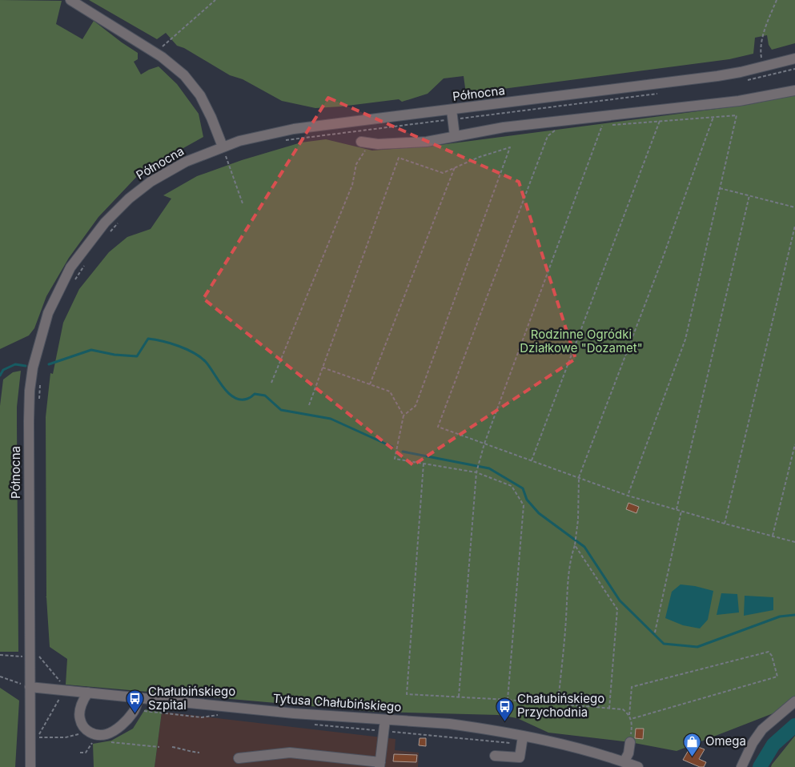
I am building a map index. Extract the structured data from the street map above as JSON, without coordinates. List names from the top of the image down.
{
  "streets": {
    "street": ["Północna", "Tytusa Chałubińskiego"]
  },
  "crossings": [
    ["Północna", "Tytusa Chałubińskiego"]
  ],
  "parks": ["Rodzinne Ogródki Działkowe \"Dozamet\""],
  "places": {
    "bus stop": ["Chałubińskiego Szpital", "Chałubińskiego Przychodnia"],
    "shop": ["Omega"]
  }
}
